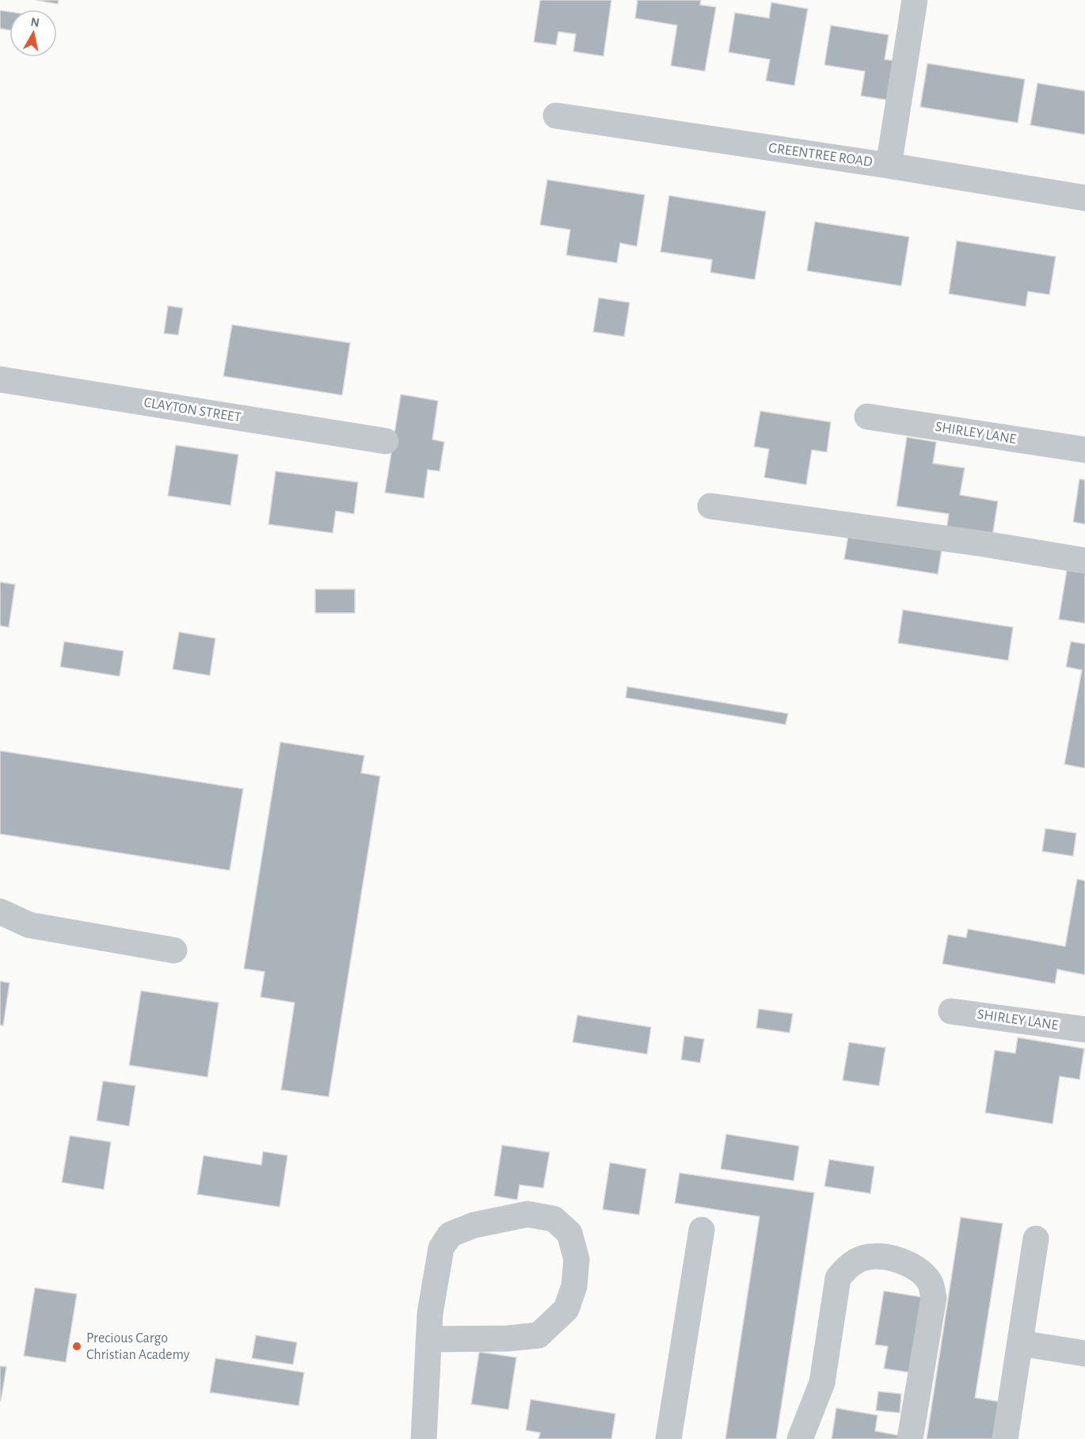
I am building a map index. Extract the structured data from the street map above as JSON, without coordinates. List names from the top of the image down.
{
  "streets": {
    "street": ["GREENTREE ROAD", "CLAYTON STREET", "SHIRLEY LANE"]
  },
  "places": ["Precious Cargo Christian Academy"],
  "north": "top"
}
